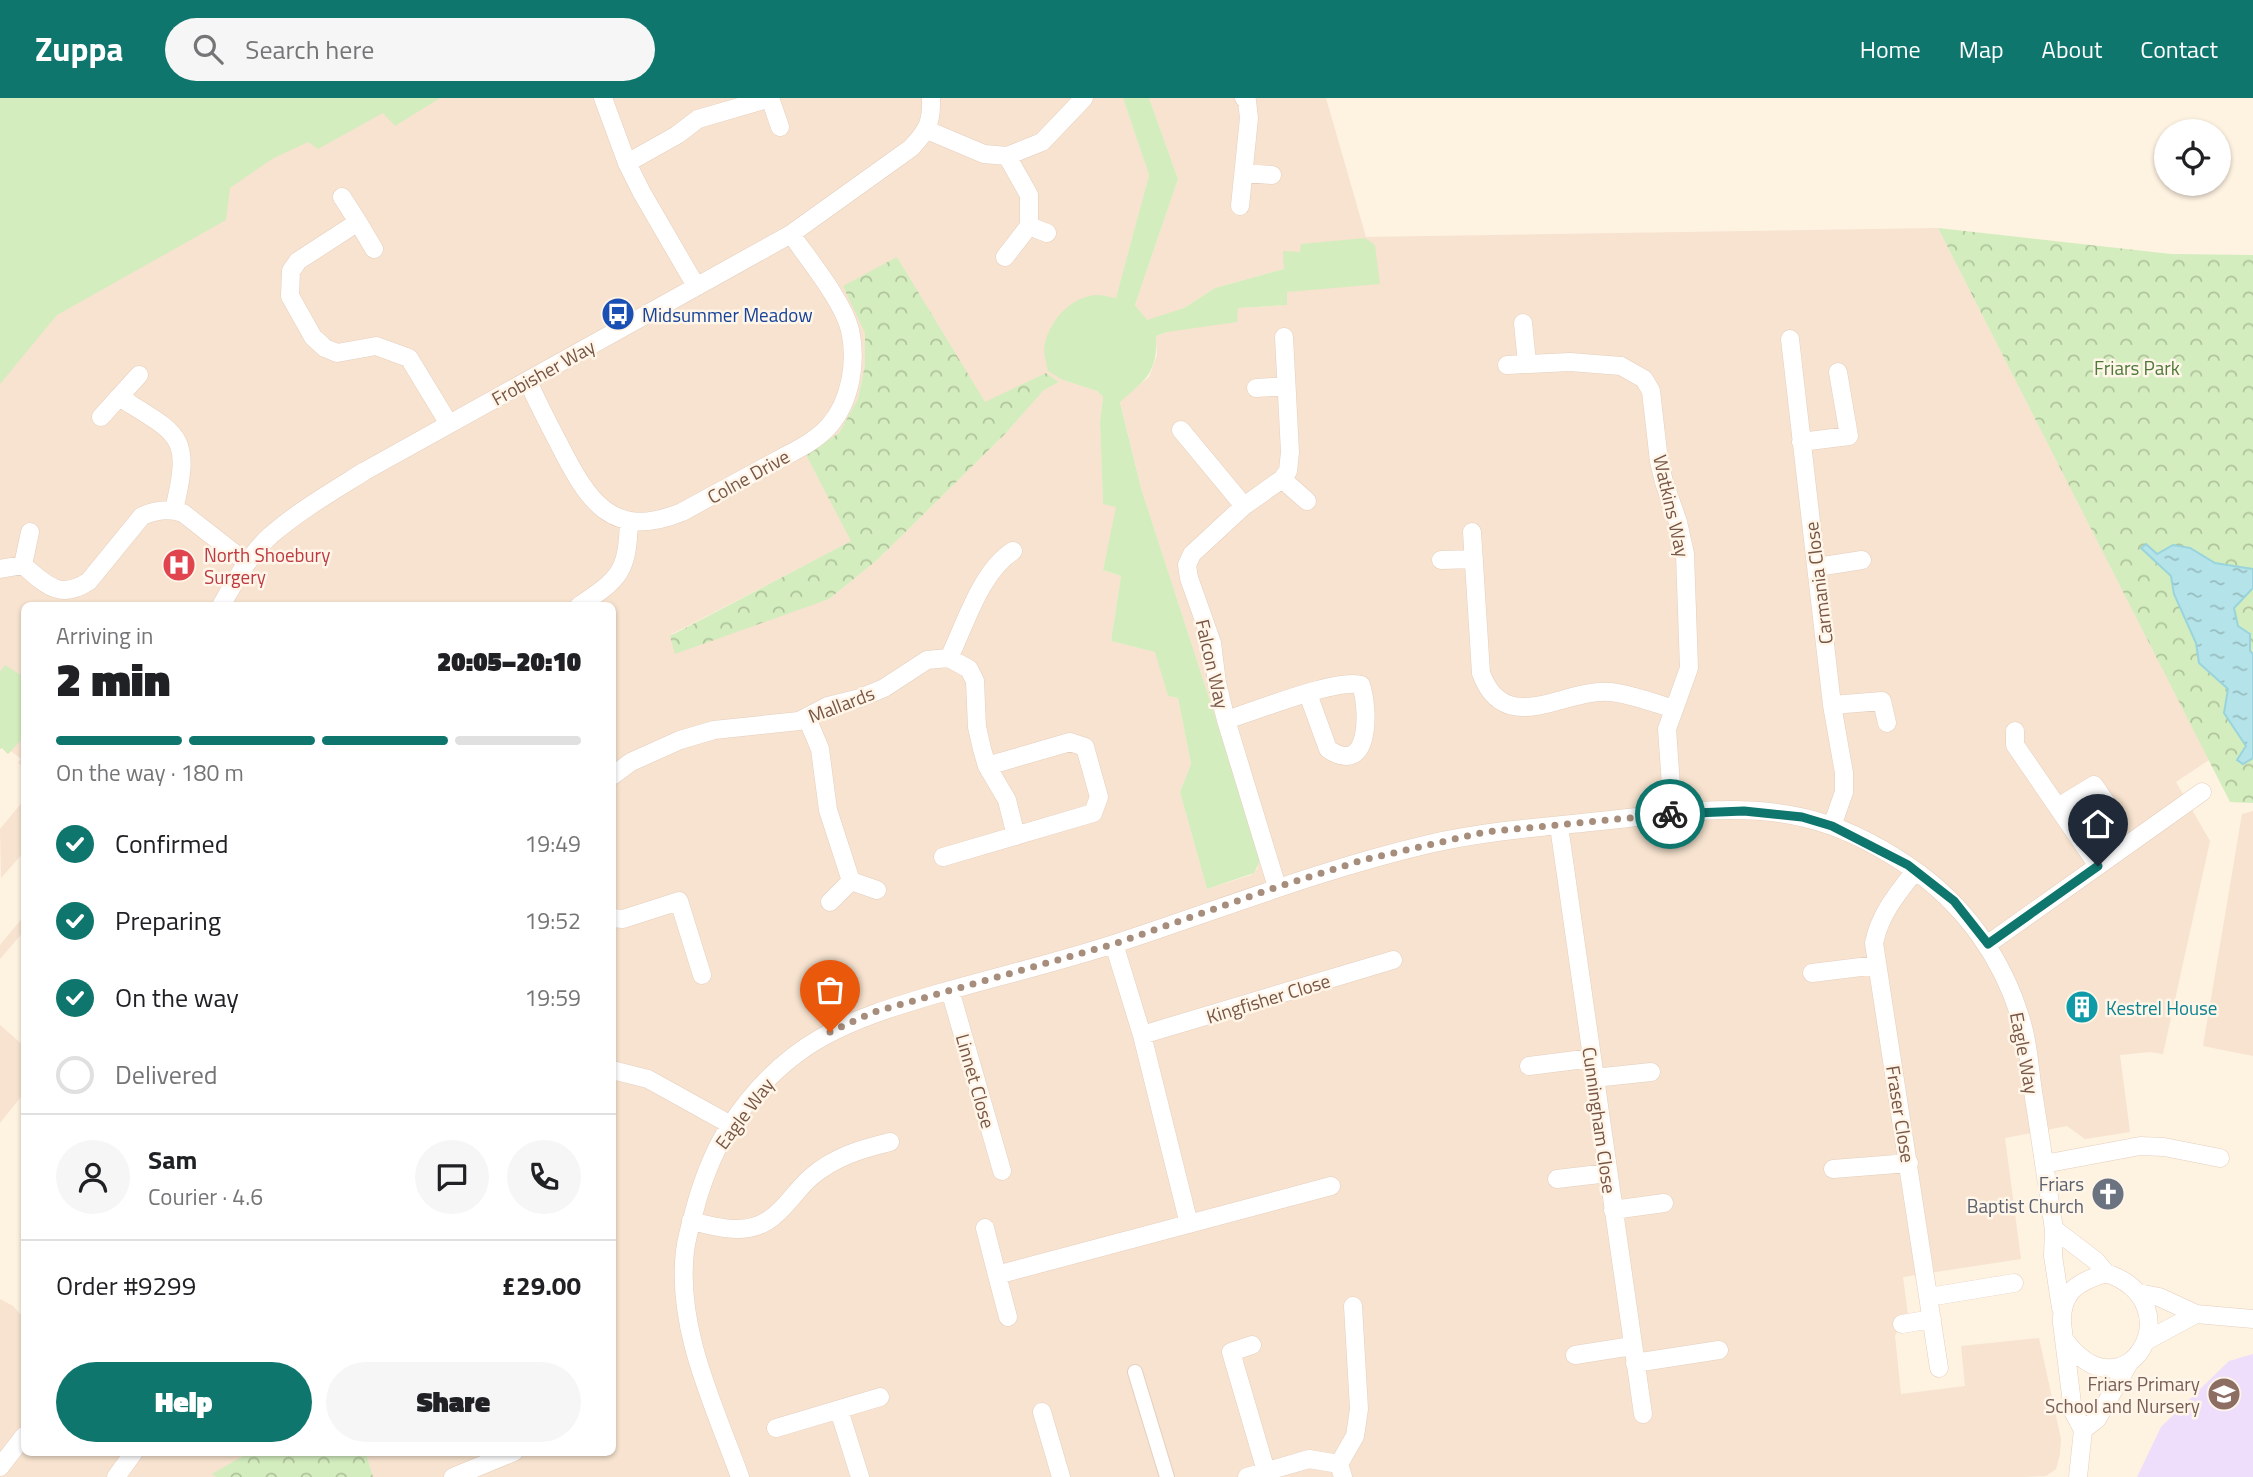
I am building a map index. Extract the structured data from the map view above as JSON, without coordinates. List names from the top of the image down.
{
  "streets": {
    "street": [
      "Frobisher Way",
      "Colne Drive",
      "Watkins Way",
      "Carmania Close",
      "Falcon Way",
      "Mallards",
      "Kingfisher Close",
      "Eagle Way",
      "Linnet Close",
      "Fraser Close",
      "Cunningham Close"
    ]
  },
  "crossings": [
    ["Frobisher Way", "Colne Drive"],
    ["Watkins Way", "Eagle Way"],
    ["Carmania Close", "Eagle Way"],
    ["Falcon Way", "Eagle Way"],
    ["Eagle Way", "Linnet Close"],
    ["Eagle Way", "Fraser Close"],
    ["Eagle Way", "Cunningham Close"]
  ],
  "parks": ["Friars Park"],
  "places": {
    "bus stop": ["Midsummer Meadow"],
    "hospital": ["North Shoebury Surgery"],
    "building": ["Kestrel House"],
    "church": ["Friars Baptist Church"],
    "school or university": ["Friars Primary School and Nursery"]
  },
  "page": {
    "header": "Zuppa",
    "search": "Search here",
    "nav": [
      "Home",
      "Map",
      "About",
      "Contact"
    ],
    "heading": ["2 min", "Arriving in", "20:05–20:10"],
    "panel": [
      "Sam",
      "Courier · 4.6",
      "Order #9299",
      "£29.00"
    ],
    "bar": "On the way · 180 m",
    "list": [
      ["Confirmed", "19:49"],
      ["Preparing", "19:52"],
      ["On the way", "19:59"],
      "Delivered"
    ],
    "buttons": ["Help", "Share"]
  }
}
